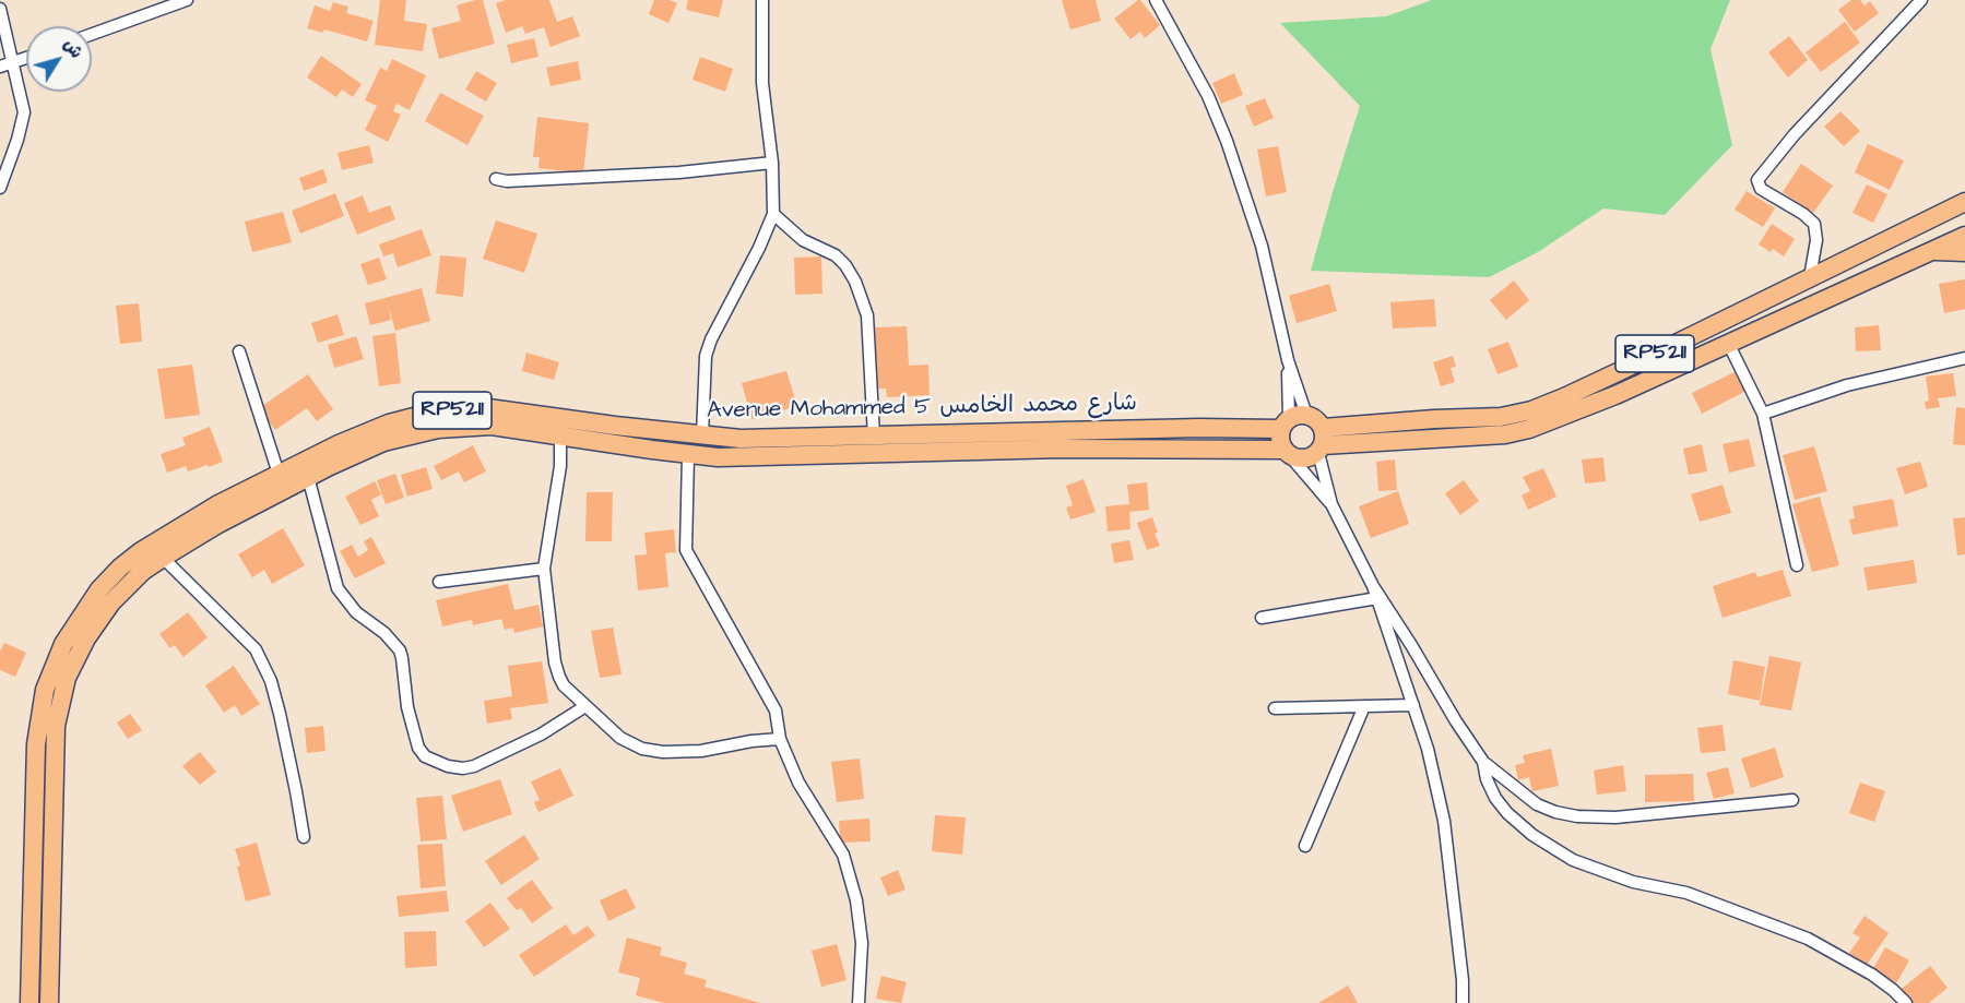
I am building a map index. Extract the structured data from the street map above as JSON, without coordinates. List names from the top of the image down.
{
  "streets": {
    "main road": ["RP5211", "Avenue Mohammed 5 شارع محمد الخامس"]
  },
  "crossings": [
    ["RP5211", "Avenue Mohammed 5 شارع محمد الخامس"]
  ],
  "north": "top right"
}
